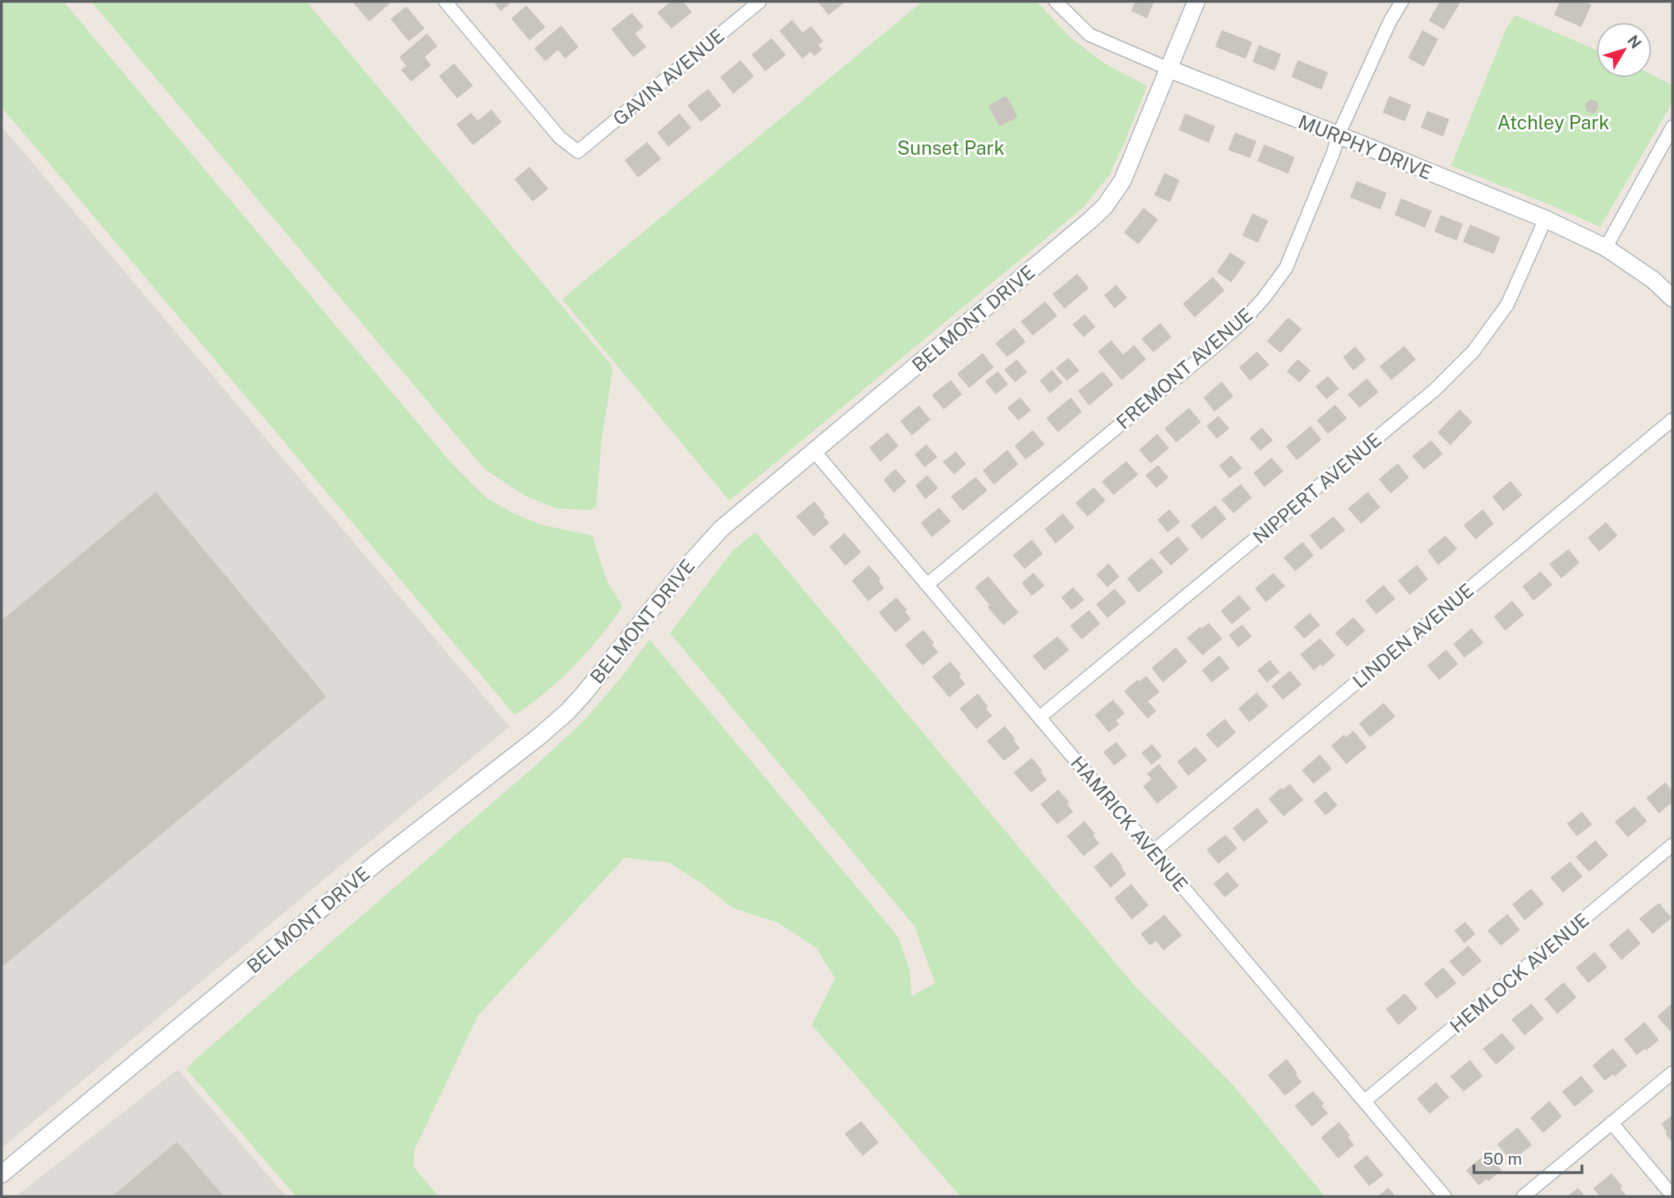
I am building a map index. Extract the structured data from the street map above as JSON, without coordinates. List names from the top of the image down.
{
  "streets": {
    "street": [
      "GAVIN AVENUE",
      "MURPHY DRIVE",
      "BELMONT DRIVE",
      "FREMONT AVENUE",
      "NIPPERT AVENUE",
      "LINDEN AVENUE",
      "HAMRICK AVENUE",
      "HEMLOCK AVENUE"
    ]
  },
  "crossings": [
    ["MURPHY DRIVE", "BELMONT DRIVE"],
    ["MURPHY DRIVE", "FREMONT AVENUE"],
    ["MURPHY DRIVE", "NIPPERT AVENUE"],
    ["BELMONT DRIVE", "HAMRICK AVENUE"],
    ["FREMONT AVENUE", "HAMRICK AVENUE"],
    ["NIPPERT AVENUE", "HAMRICK AVENUE"],
    ["LINDEN AVENUE", "HAMRICK AVENUE"],
    ["HAMRICK AVENUE", "HEMLOCK AVENUE"]
  ],
  "parks": ["Atchley Park", "Sunset Park"],
  "scale_bar": "50 m",
  "north": "top right"
}
